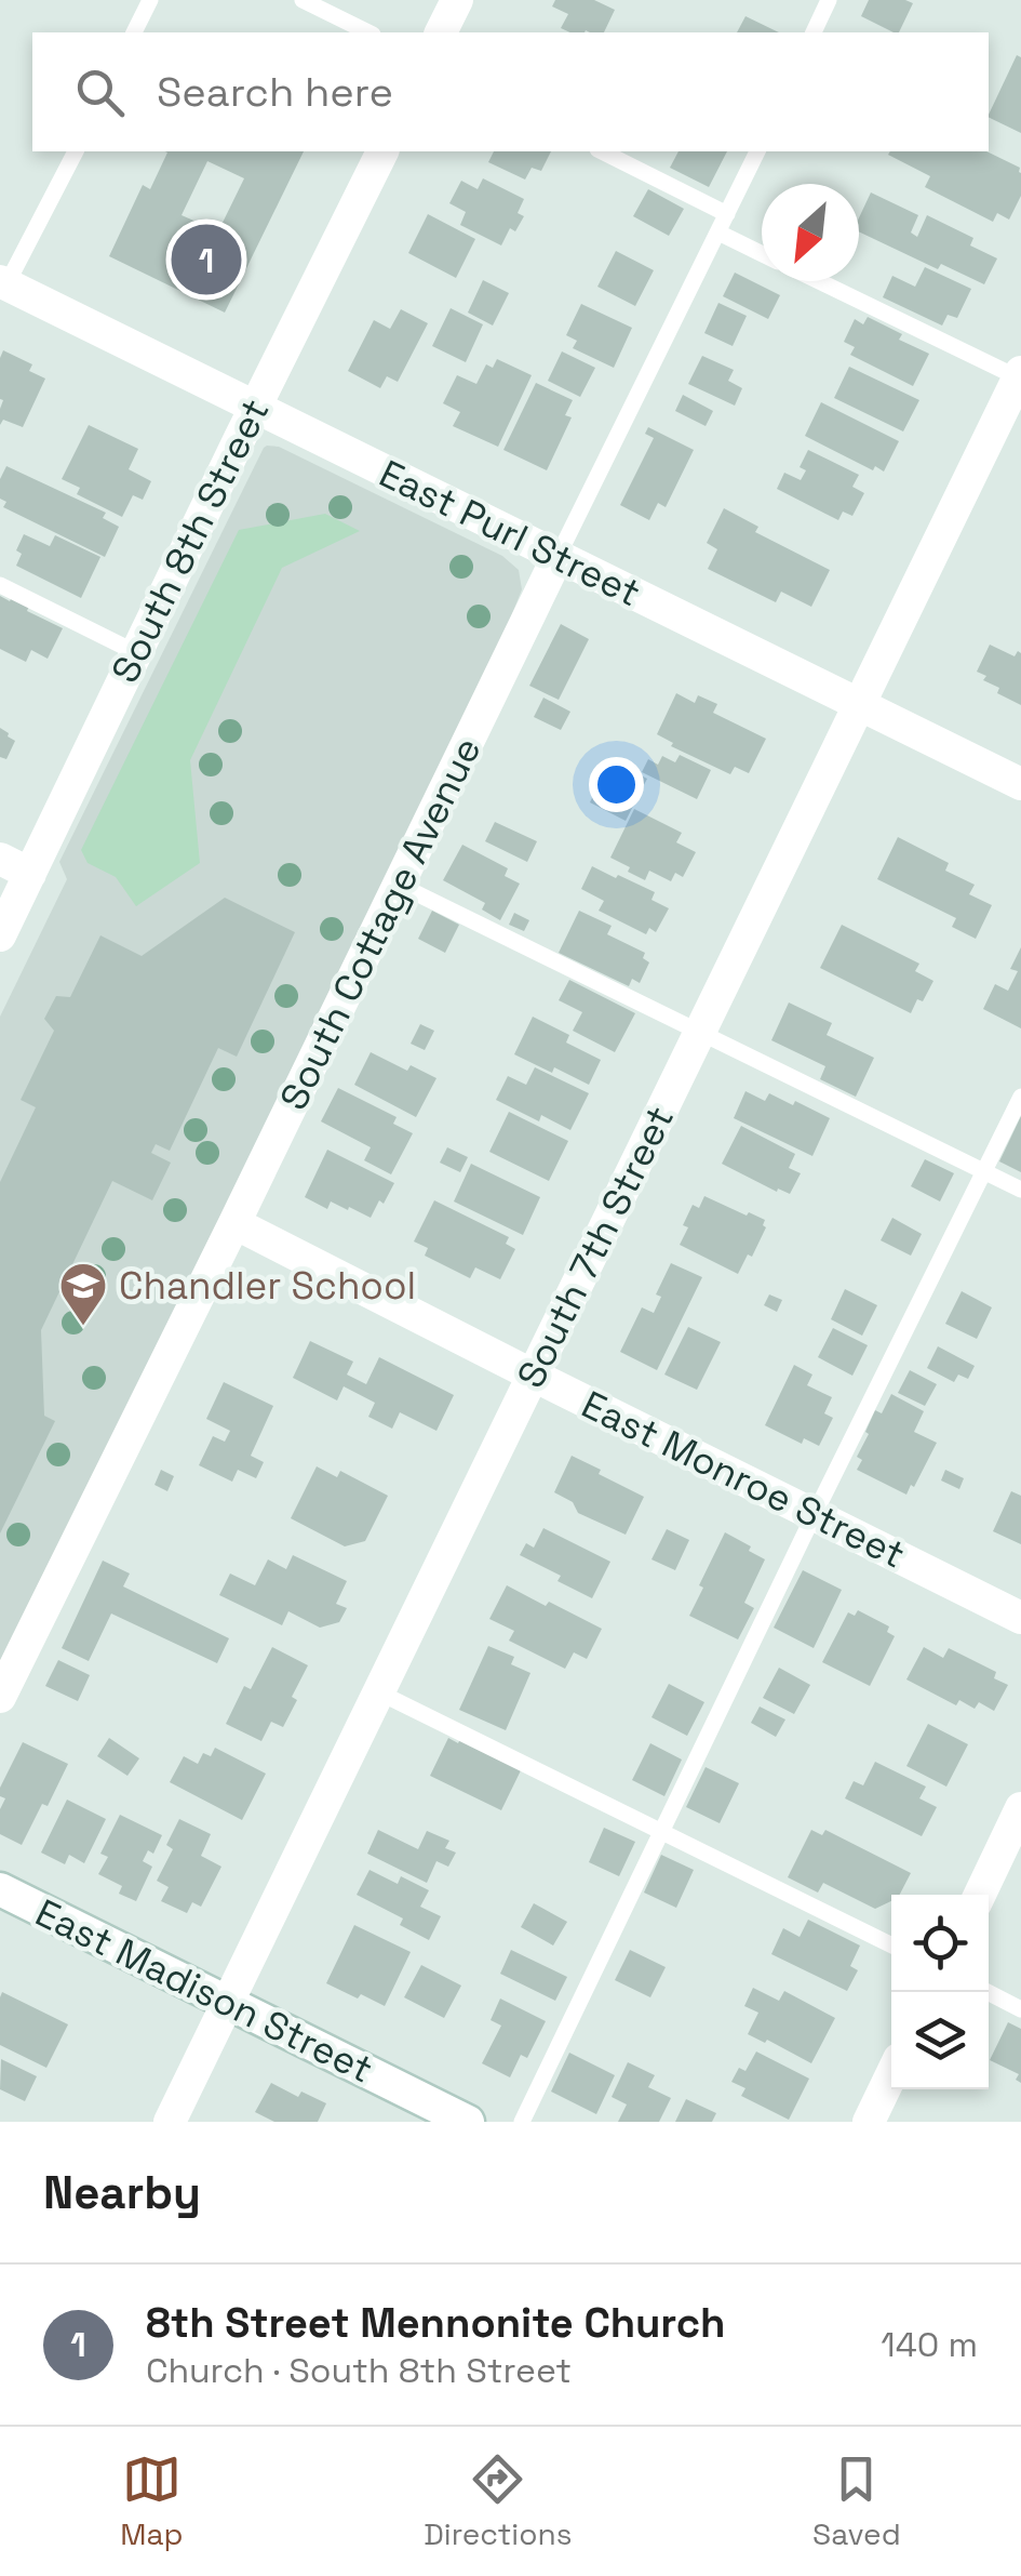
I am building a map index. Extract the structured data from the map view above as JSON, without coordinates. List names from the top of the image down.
{
  "streets": {
    "street": [
      "East Purl Street",
      "South 8th Street",
      "South Cottage Avenue",
      "South 7th Street",
      "East Monroe Street",
      "East Madison Street"
    ]
  },
  "crossings": [
    ["East Purl Street", "South 8th Street"],
    ["East Purl Street", "South Cottage Avenue"],
    ["East Purl Street", "South 7th Street"],
    ["South Cottage Avenue", "East Monroe Street"],
    ["South 7th Street", "East Monroe Street"],
    ["South 7th Street", "East Madison Street"]
  ],
  "places": {
    "school or university": ["Chandler School"]
  },
  "north": "bottom left",
  "page": {
    "search": "Search here",
    "pins": "1",
    "heading": "Nearby",
    "list": [
      {
        "mark": "1",
        "name": "8th Street Mennonite Church",
        "note": "Church · South 8th Street",
        "value": "140 m"
      }
    ],
    "nav": ["Map", "Directions", "Saved"]
  }
}
